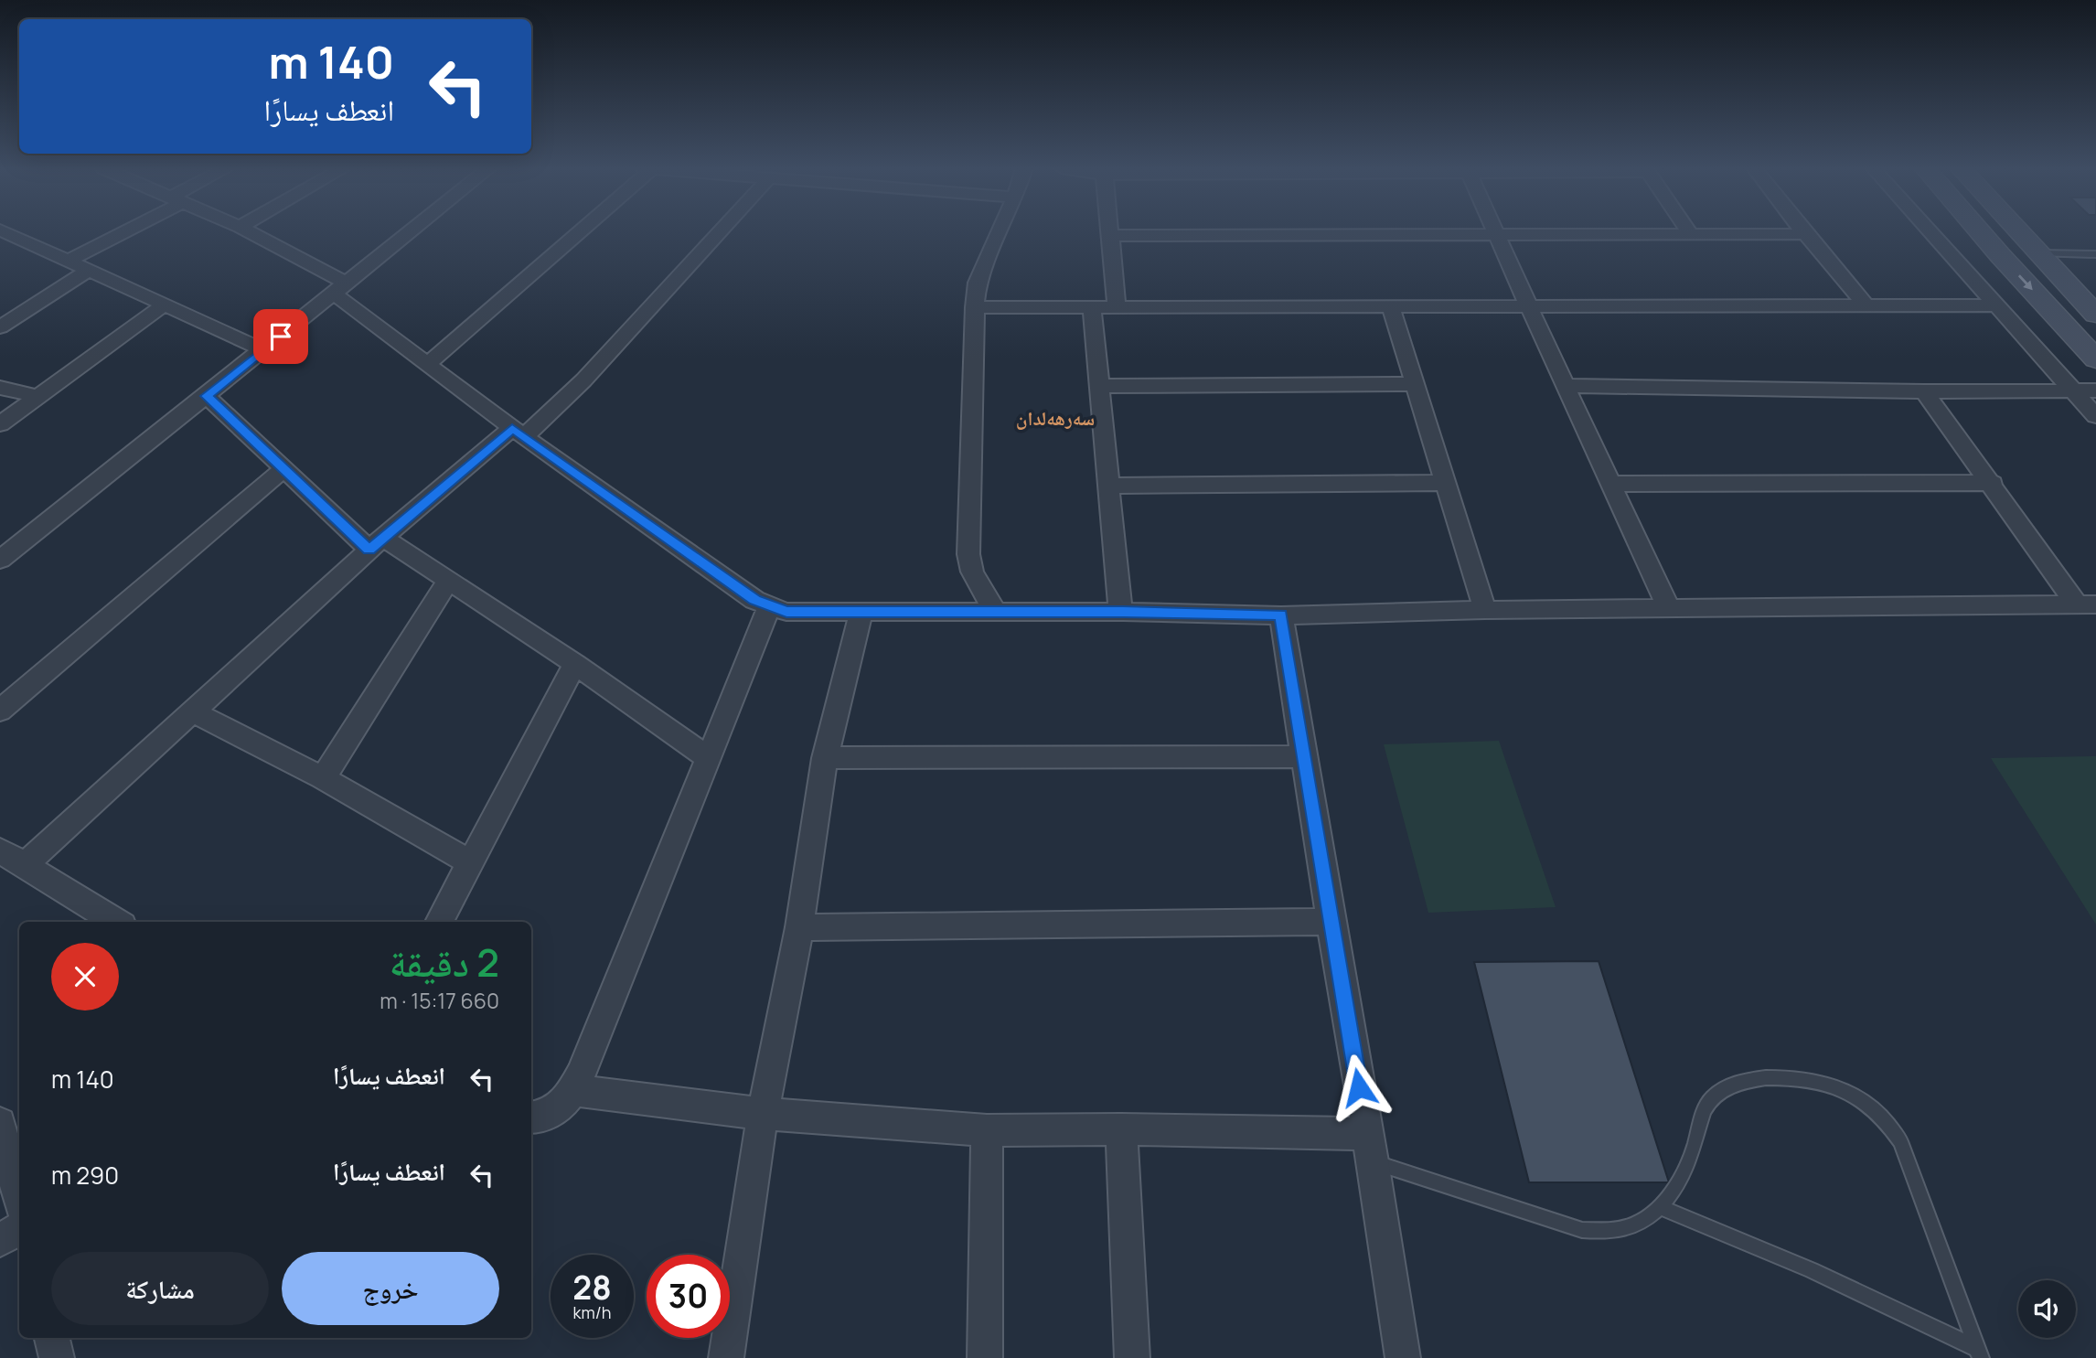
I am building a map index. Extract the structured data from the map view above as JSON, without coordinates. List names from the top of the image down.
{
  "districts": ["سەرهەلدان"],
  "page": {
    "turn": ["140 m", "انعطف يسارًا"],
    "heading": ["2 دقيقة", "660 m · 15:17"],
    "list": [
      {
        "name": "انعطف يسارًا",
        "value": "140 m"
      },
      {
        "name": "انعطف يسارًا",
        "value": "290 m"
      }
    ],
    "buttons": ["خروج", "مشاركة"],
    "speed": "28 km/h",
    "limit": "30"
  }
}
